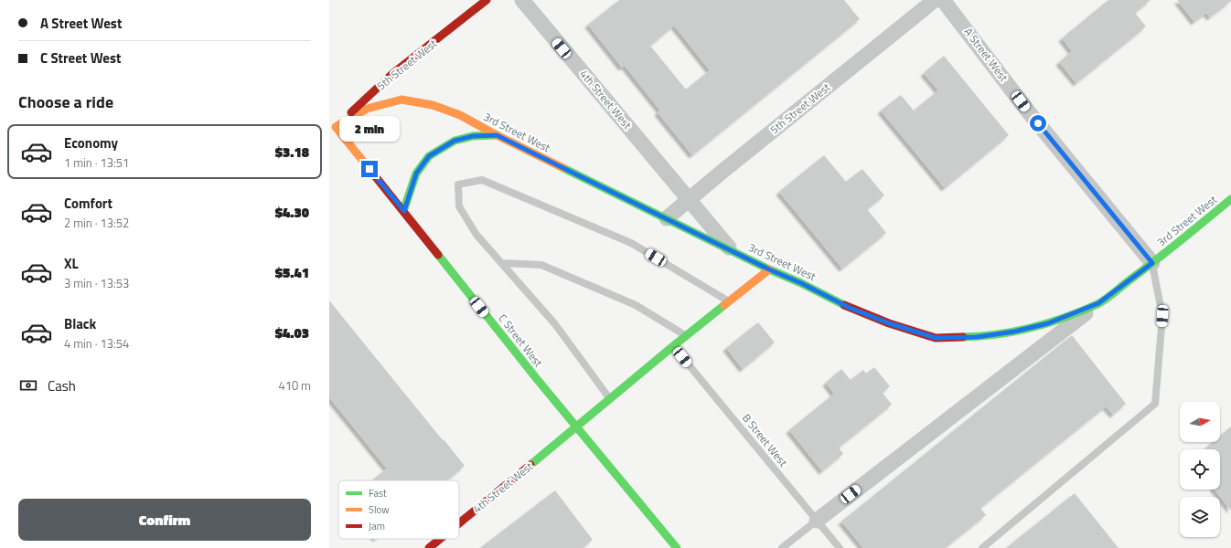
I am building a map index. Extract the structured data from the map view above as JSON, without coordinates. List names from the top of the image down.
{
  "streets": {
    "street": [
      "A Street West",
      "5th Street West",
      "4th Street West",
      "3rd Street West",
      "C Street West"
    ],
    "lane": ["B Street West"]
  },
  "crossings": [
    ["A Street West", "3rd Street West"],
    ["5th Street West", "4th Street West"],
    ["5th Street West", "3rd Street West"],
    ["5th Street West", "C Street West"],
    ["4th Street West", "3rd Street West"],
    ["4th Street West", "C Street West"],
    ["4th Street West", "B Street West"],
    ["3rd Street West", "C Street West"]
  ],
  "legend": ["Fast", "Slow", "Jam"],
  "north": "right",
  "page": {
    "banner": ["A Street West", "C Street West"],
    "heading": "Choose a ride",
    "bubble": "2 min",
    "list": [
      {
        "name": "Economy",
        "note": "1 min · 13:51",
        "value": "$3.18"
      },
      {
        "name": "Comfort",
        "note": "2 min · 13:52",
        "value": "$4.30"
      },
      {
        "name": "XL",
        "note": "3 min · 13:53",
        "value": "$5.41"
      },
      {
        "name": "Black",
        "note": "4 min · 13:54",
        "value": "$4.03"
      }
    ],
    "pay": ["Cash", "410 m"],
    "buttons": "Confirm"
  }
}
